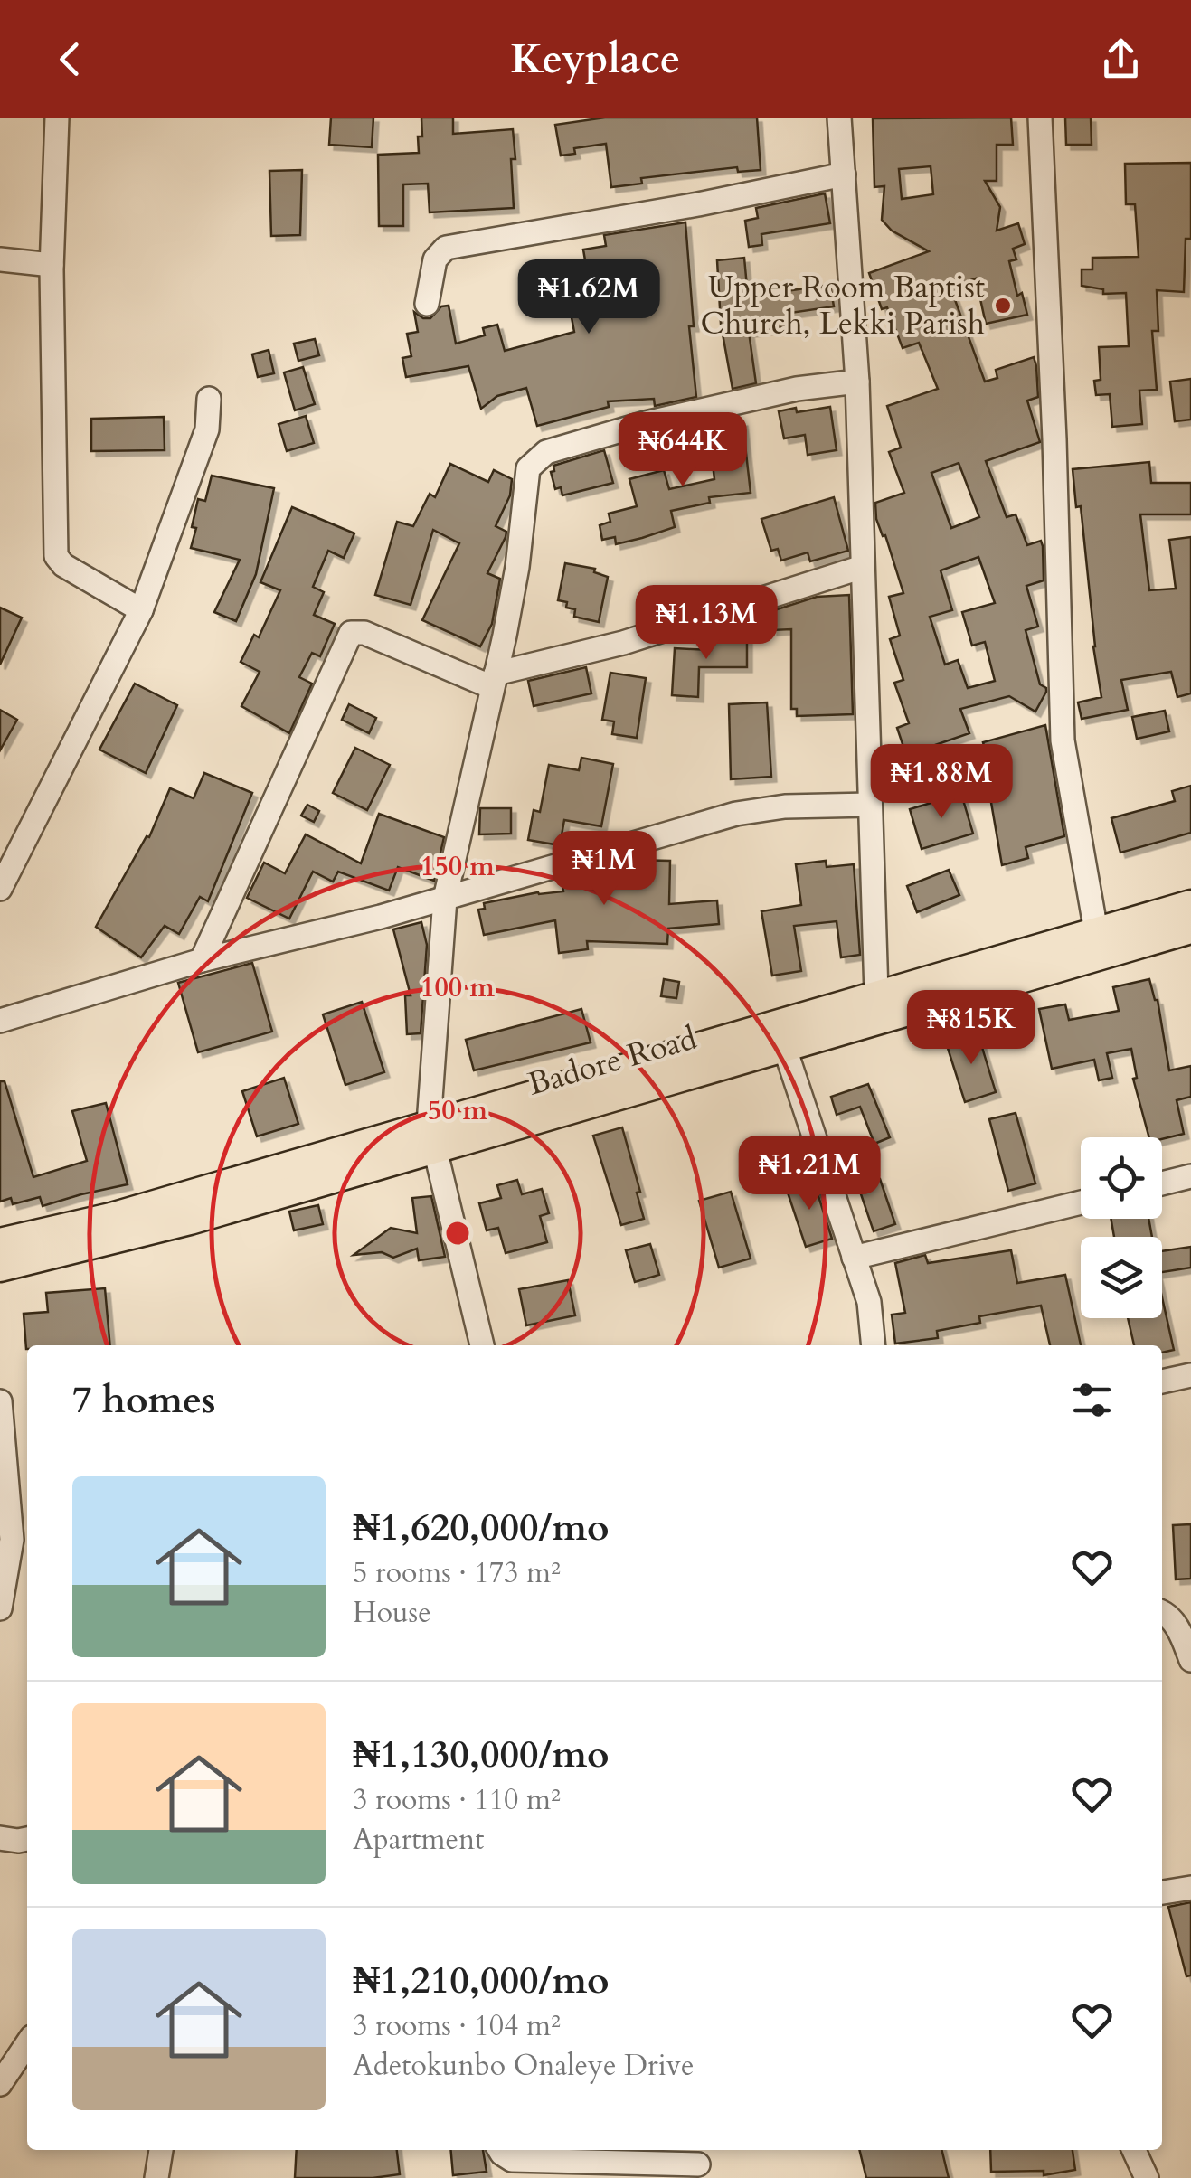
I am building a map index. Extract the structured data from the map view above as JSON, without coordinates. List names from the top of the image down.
{
  "streets": {
    "main road": ["Badore Road"]
  },
  "places": ["Upper Room Baptist Church, Lekki Parish"],
  "page": {
    "header": "Keyplace",
    "price": [
      "₦1.62M",
      "₦644K",
      "₦1.13M",
      "₦1.88M",
      "₦1M",
      "₦815K",
      "₦1.21M"
    ],
    "heading": "7 homes",
    "list": [
      {
        "name": "₦1,620,000/mo",
        "note": "5 rooms · 173 m² · House"
      },
      {
        "name": "₦1,130,000/mo",
        "note": "3 rooms · 110 m² · Apartment"
      },
      {
        "name": "₦1,210,000/mo",
        "note": "3 rooms · 104 m² · Adetokunbo Onaleye Drive"
      }
    ]
  },
  "rings": ["150 m", "100 m", "50 m"]
}
